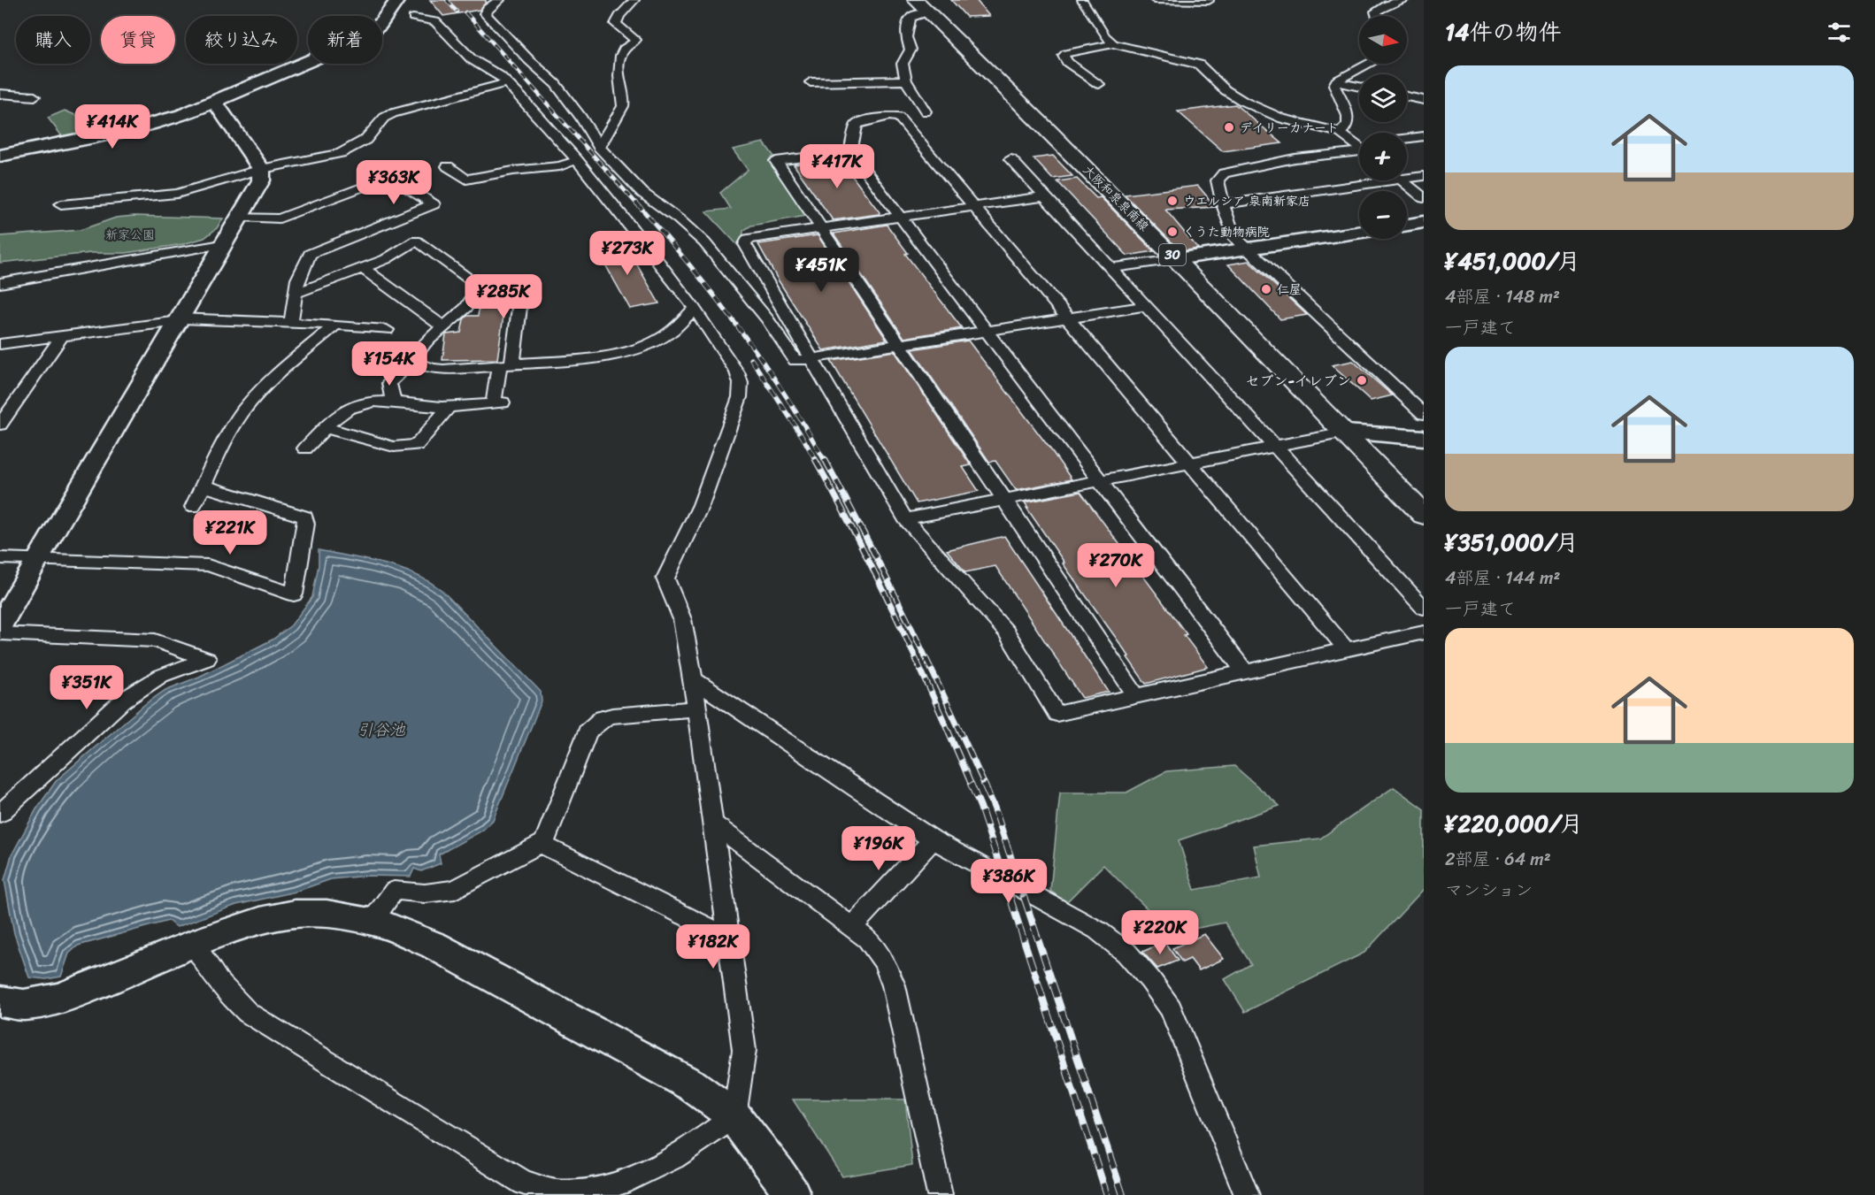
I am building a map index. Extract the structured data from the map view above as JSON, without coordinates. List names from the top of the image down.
{
  "streets": {
    "main road": ["大阪和泉泉南線", "30"]
  },
  "water": ["引谷池"],
  "parks": ["新家公園"],
  "places": [
    "デイリーカナート",
    "ウエルシア 泉南新家店",
    "くうた動物病院",
    "仁屋",
    "セブン-イレブン"
  ],
  "north": "right",
  "page": {
    "heading": "14件の物件",
    "map_buttons": ["+", "−"],
    "chip": [
      "購入",
      "賃貸",
      "絞り込み",
      "新着"
    ],
    "list": [
      {
        "name": "¥451,000/月",
        "note": "4部屋 · 148 m² · 一戸建て"
      },
      {
        "name": "¥351,000/月",
        "note": "4部屋 · 144 m² · 一戸建て"
      },
      {
        "name": "¥220,000/月",
        "note": "2部屋 · 64 m² · マンション"
      }
    ],
    "price": [
      "¥414K",
      "¥417K",
      "¥363K",
      "¥273K",
      "¥451K",
      "¥285K",
      "¥154K",
      "¥221K",
      "¥270K",
      "¥351K",
      "¥196K",
      "¥386K",
      "¥220K",
      "¥182K"
    ]
  }
}
